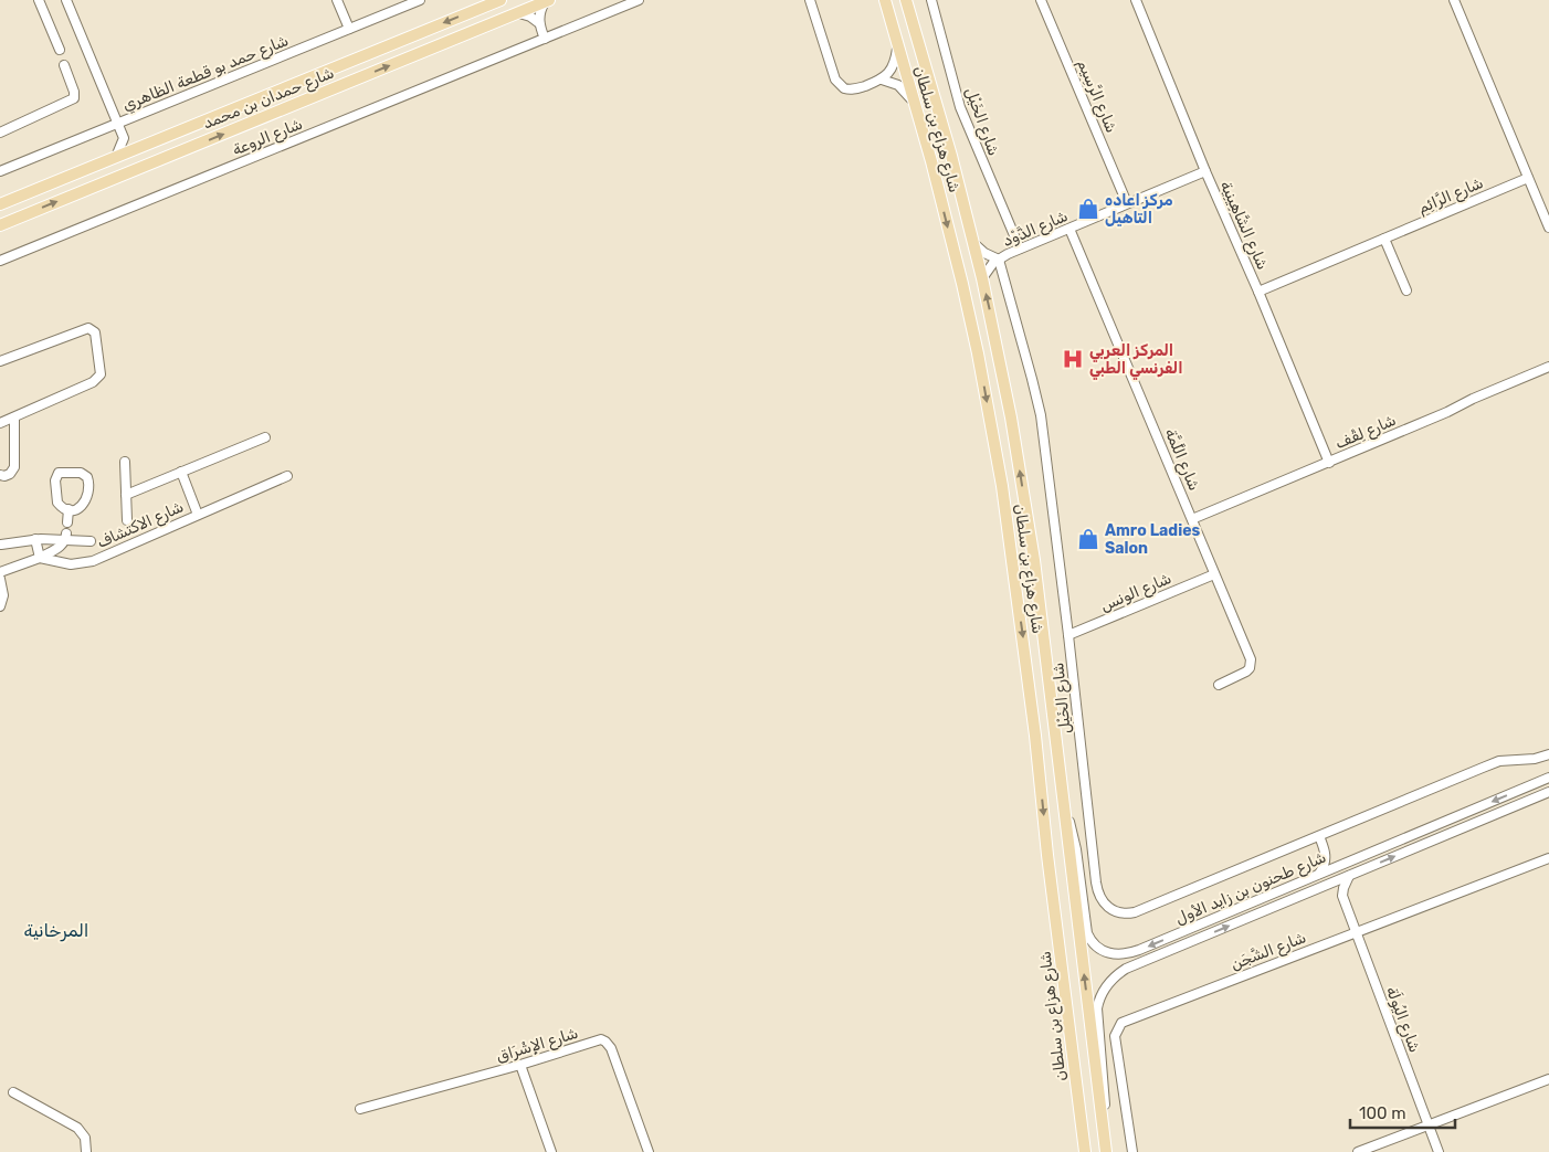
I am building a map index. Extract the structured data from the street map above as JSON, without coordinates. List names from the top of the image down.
{
  "streets": {
    "main road": ["شارع حمدان بن محمد", "شارع هزاع بن سلطان"],
    "street": [
      "شارع حمد بو قطعة الظاهري",
      "شارع الرَّسِيم",
      "شارع الخَيْل",
      "شارع الروعة",
      "شارع الرَّائِم",
      "شارع الشَّاهِينِية",
      "شارع الذَّوْد",
      "شارع لِقْف",
      "شارع اللَّمَّة",
      "شارع الاكتشاف",
      "شارع الونس",
      "شارع طحنون بن زايد الأول",
      "شارع الشَّجَن",
      "شارع اليُولَة",
      "شارع الإِشْرَاق"
    ]
  },
  "crossings": [
    ["شارع الرَّسِيم", "شارع الذَّوْد"],
    ["شارع الخَيْل", "شارع الذَّوْد"],
    ["شارع الخَيْل", "شارع الونس"],
    ["شارع هزاع بن سلطان", "شارع الذَّوْد"],
    ["شارع هزاع بن سلطان", "شارع طحنون بن زايد الأول"],
    ["شارع الرَّائِم", "شارع الشَّاهِينِية"],
    ["شارع الشَّاهِينِية", "شارع الذَّوْد"],
    ["شارع الشَّاهِينِية", "شارع لِقْف"],
    ["شارع الذَّوْد", "شارع اللَّمَّة"],
    ["شارع لِقْف", "شارع اللَّمَّة"],
    ["شارع اللَّمَّة", "شارع الونس"],
    ["شارع الشَّجَن", "شارع اليُولَة"]
  ],
  "districts": ["المرخانية"],
  "places": {
    "shop": ["مركز اعاده التاهيل", "Amro Ladies Salon"],
    "hospital": ["المركز العربي الفرنسي الطبي"]
  },
  "scale_bar": "100 m"
}
